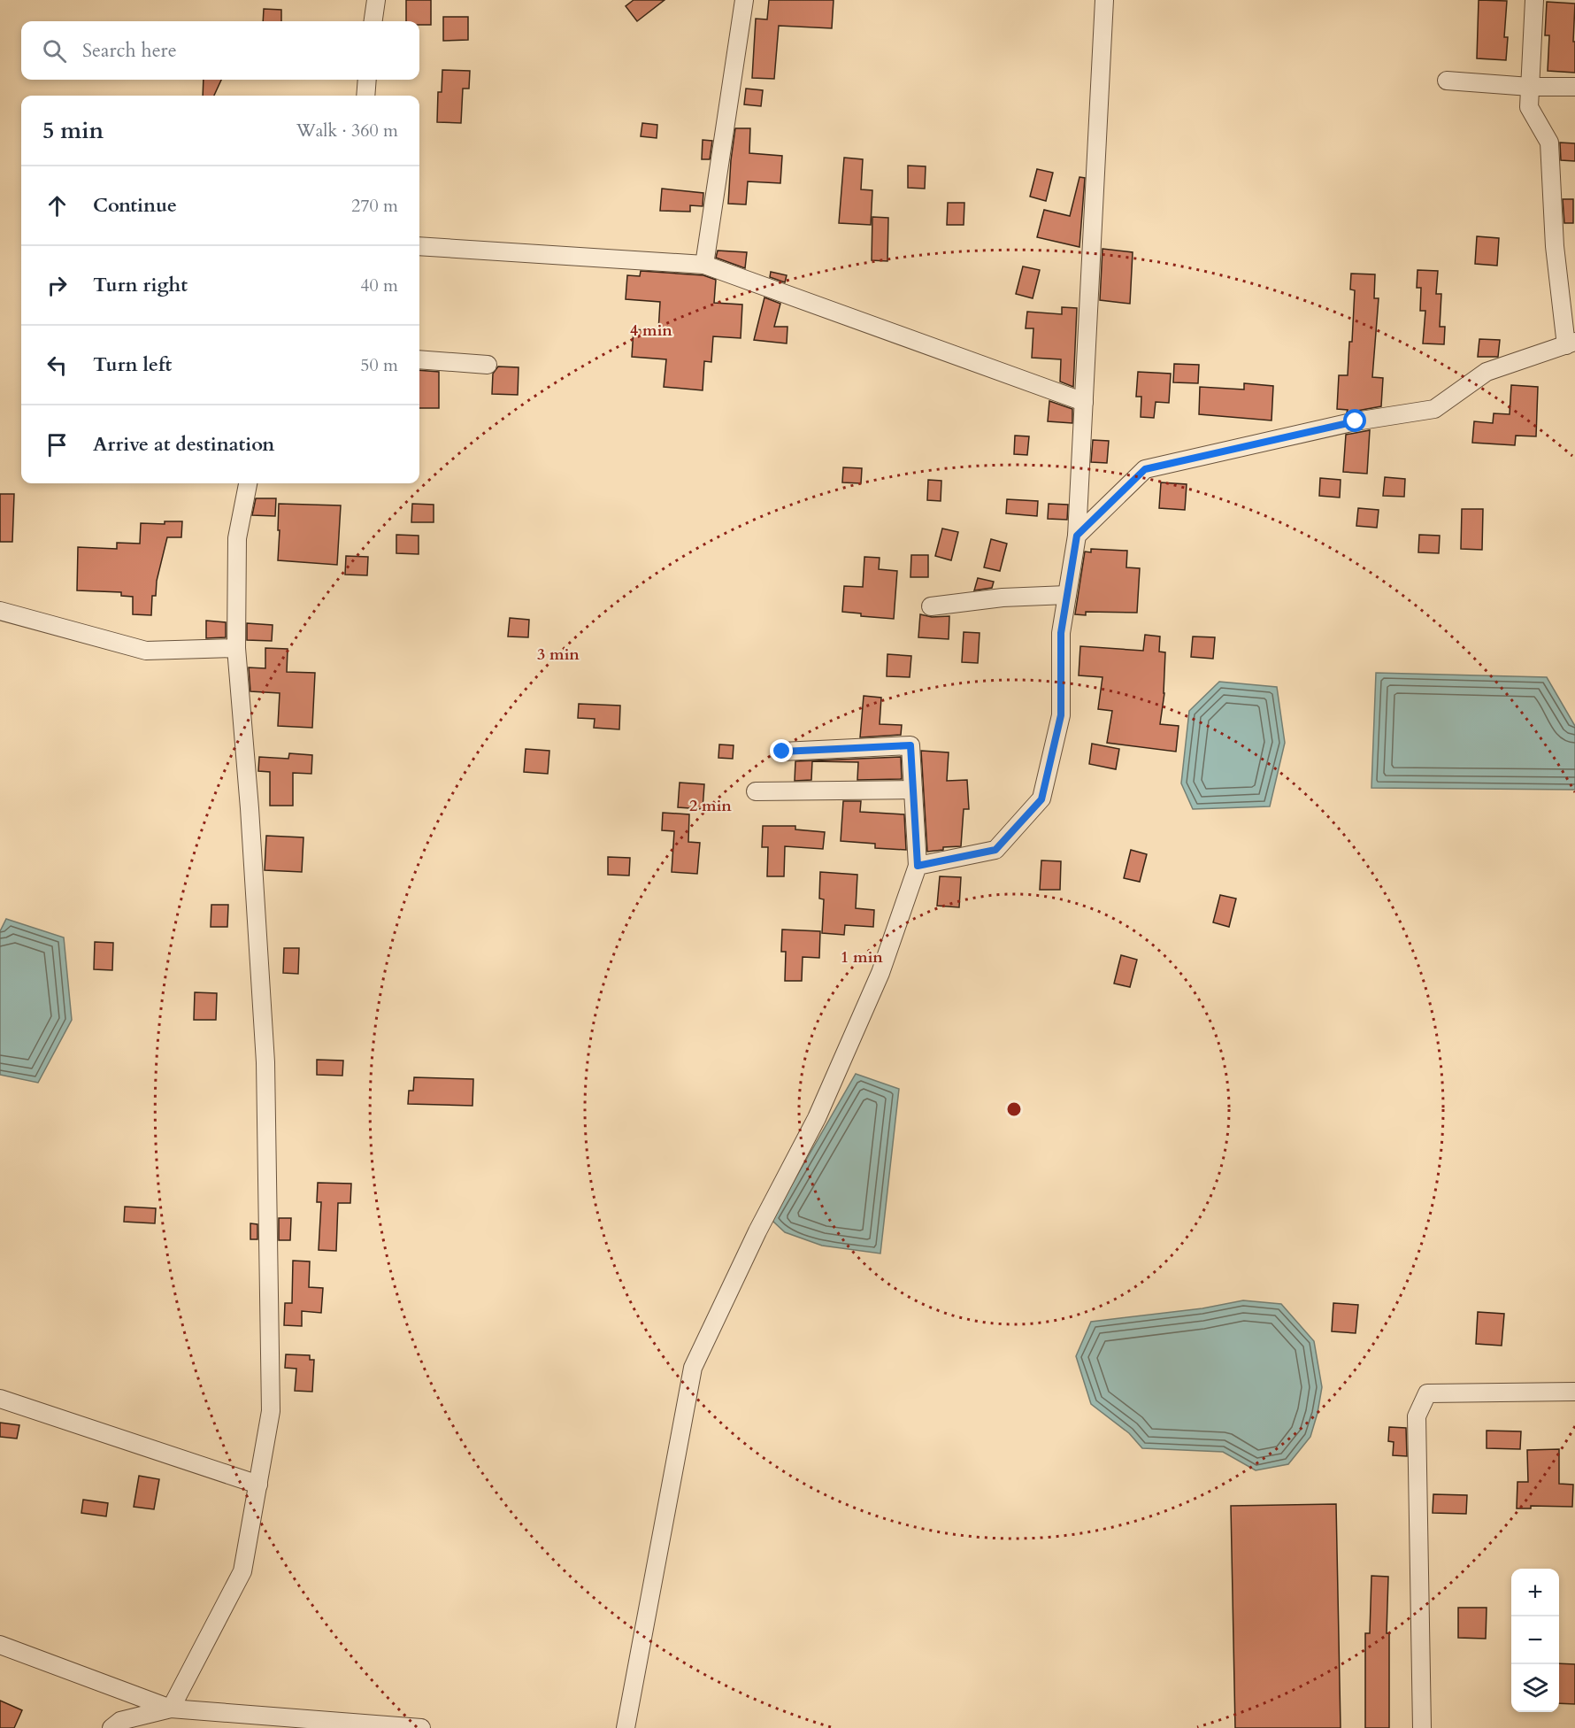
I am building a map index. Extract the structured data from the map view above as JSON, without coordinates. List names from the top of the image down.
{
  "page": {
    "search": "Search here",
    "heading": ["5 min", "Walk · 360 m"],
    "list": [
      ["Continue", "270 m"],
      ["Turn right", "40 m"],
      ["Turn left", "50 m"],
      "Arrive at destination"
    ],
    "map_buttons": ["+", "−"]
  },
  "rings": [
    "4 min",
    "3 min",
    "2 min",
    "1 min"
  ]
}
